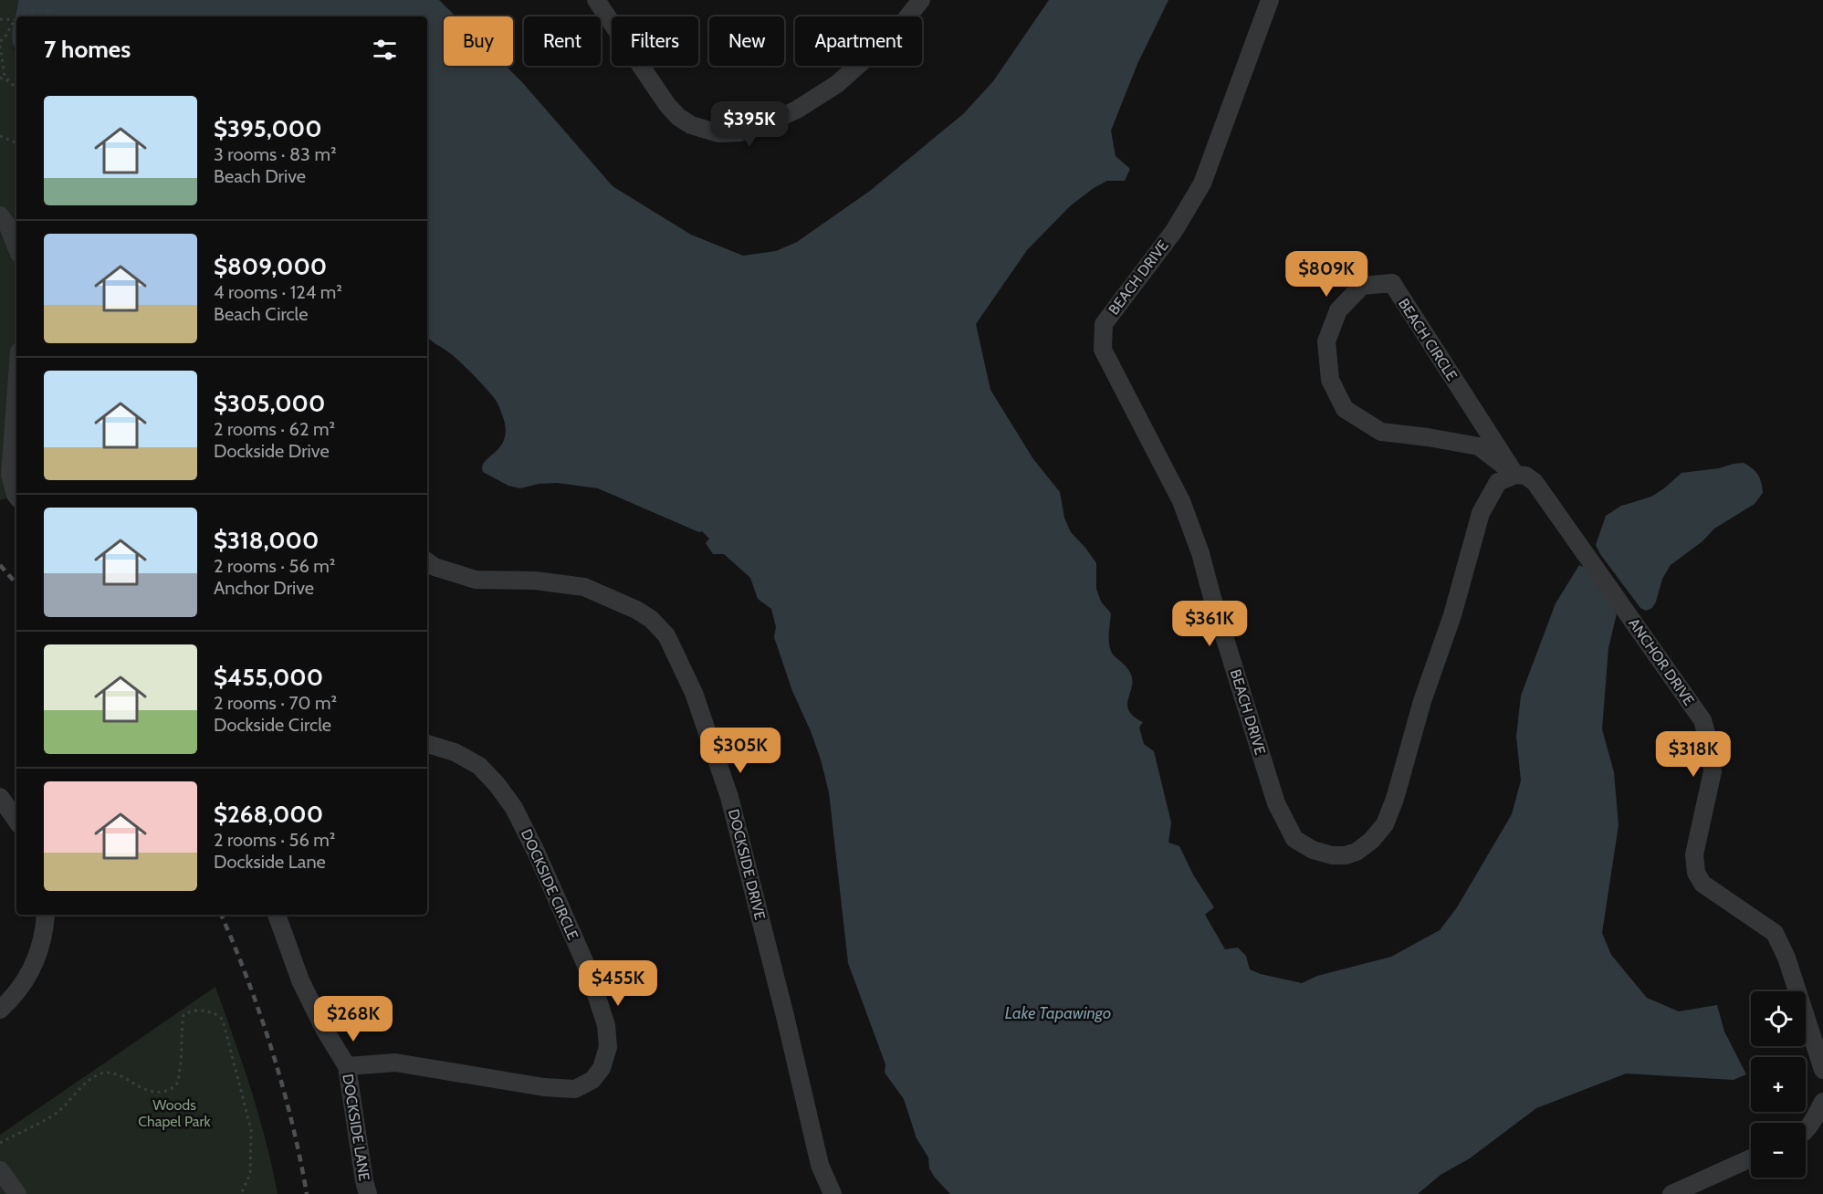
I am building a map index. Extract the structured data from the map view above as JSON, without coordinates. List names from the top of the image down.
{
  "streets": {
    "street": [
      "BEACH DRIVE",
      "BEACH CIRCLE",
      "ANCHOR DRIVE",
      "DOCKSIDE DRIVE",
      "DOCKSIDE CIRCLE",
      "DOCKSIDE LANE"
    ]
  },
  "crossings": [
    ["BEACH DRIVE", "BEACH CIRCLE"],
    ["BEACH DRIVE", "ANCHOR DRIVE"],
    ["BEACH CIRCLE", "ANCHOR DRIVE"],
    ["DOCKSIDE CIRCLE", "DOCKSIDE LANE"]
  ],
  "water": ["Lake Tapawingo"],
  "parks": ["Woods Chapel Park"],
  "page": {
    "chip": [
      "Buy",
      "Rent",
      "Filters",
      "New",
      "Apartment"
    ],
    "heading": "7 homes",
    "list": [
      {
        "name": "$395,000",
        "note": "3 rooms · 83 m² · Beach Drive"
      },
      {
        "name": "$809,000",
        "note": "4 rooms · 124 m² · Beach Circle"
      },
      {
        "name": "$305,000",
        "note": "2 rooms · 62 m² · Dockside Drive"
      },
      {
        "name": "$318,000",
        "note": "2 rooms · 56 m² · Anchor Drive"
      },
      {
        "name": "$455,000",
        "note": "2 rooms · 70 m² · Dockside Circle"
      },
      {
        "name": "$268,000",
        "note": "2 rooms · 56 m² · Dockside Lane"
      }
    ],
    "price": [
      "$395K",
      "$809K",
      "$361K",
      "$305K",
      "$318K",
      "$455K",
      "$268K"
    ],
    "map_buttons": ["+", "−"]
  }
}
